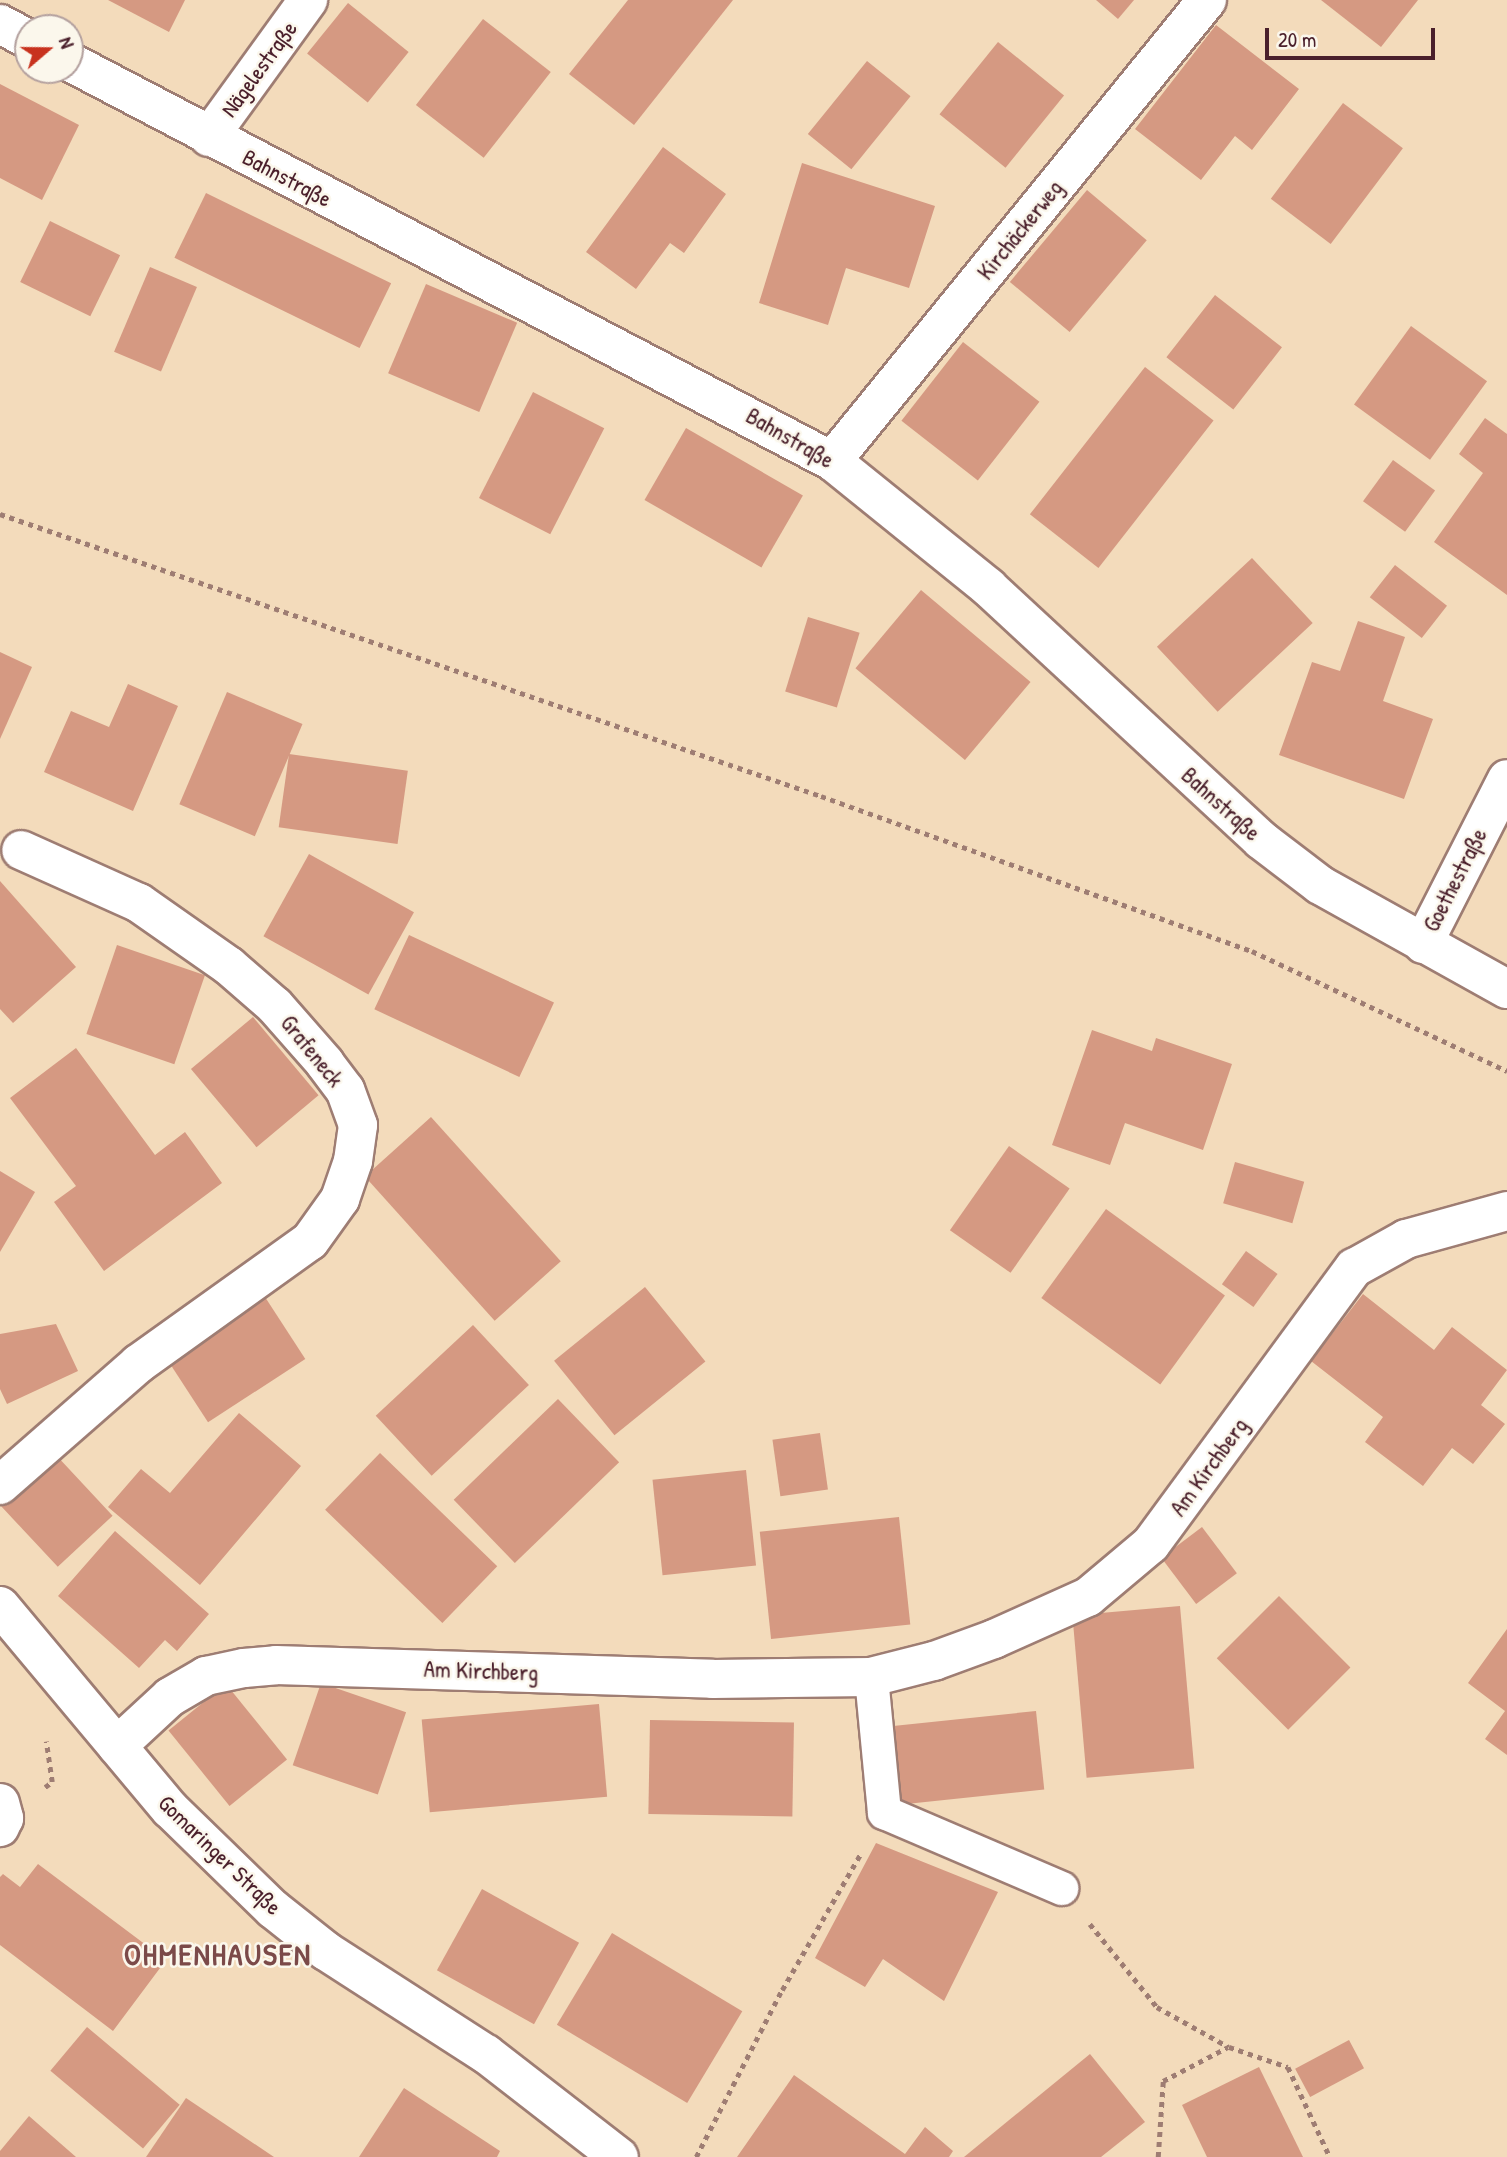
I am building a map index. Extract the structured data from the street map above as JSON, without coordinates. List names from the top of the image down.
{
  "streets": {
    "street": [
      "Nägelestraße",
      "Bahnstraße",
      "Kirchäckerweg",
      "Goethestraße",
      "Grafeneck",
      "Am Kirchberg",
      "Gomaringer Straße"
    ]
  },
  "crossings": [
    ["Nägelestraße", "Bahnstraße"],
    ["Bahnstraße", "Kirchäckerweg"],
    ["Bahnstraße", "Goethestraße"],
    ["Am Kirchberg", "Gomaringer Straße"]
  ],
  "districts": ["OHMENHAUSEN"],
  "scale_bar": "20 m",
  "north": "right"
}
